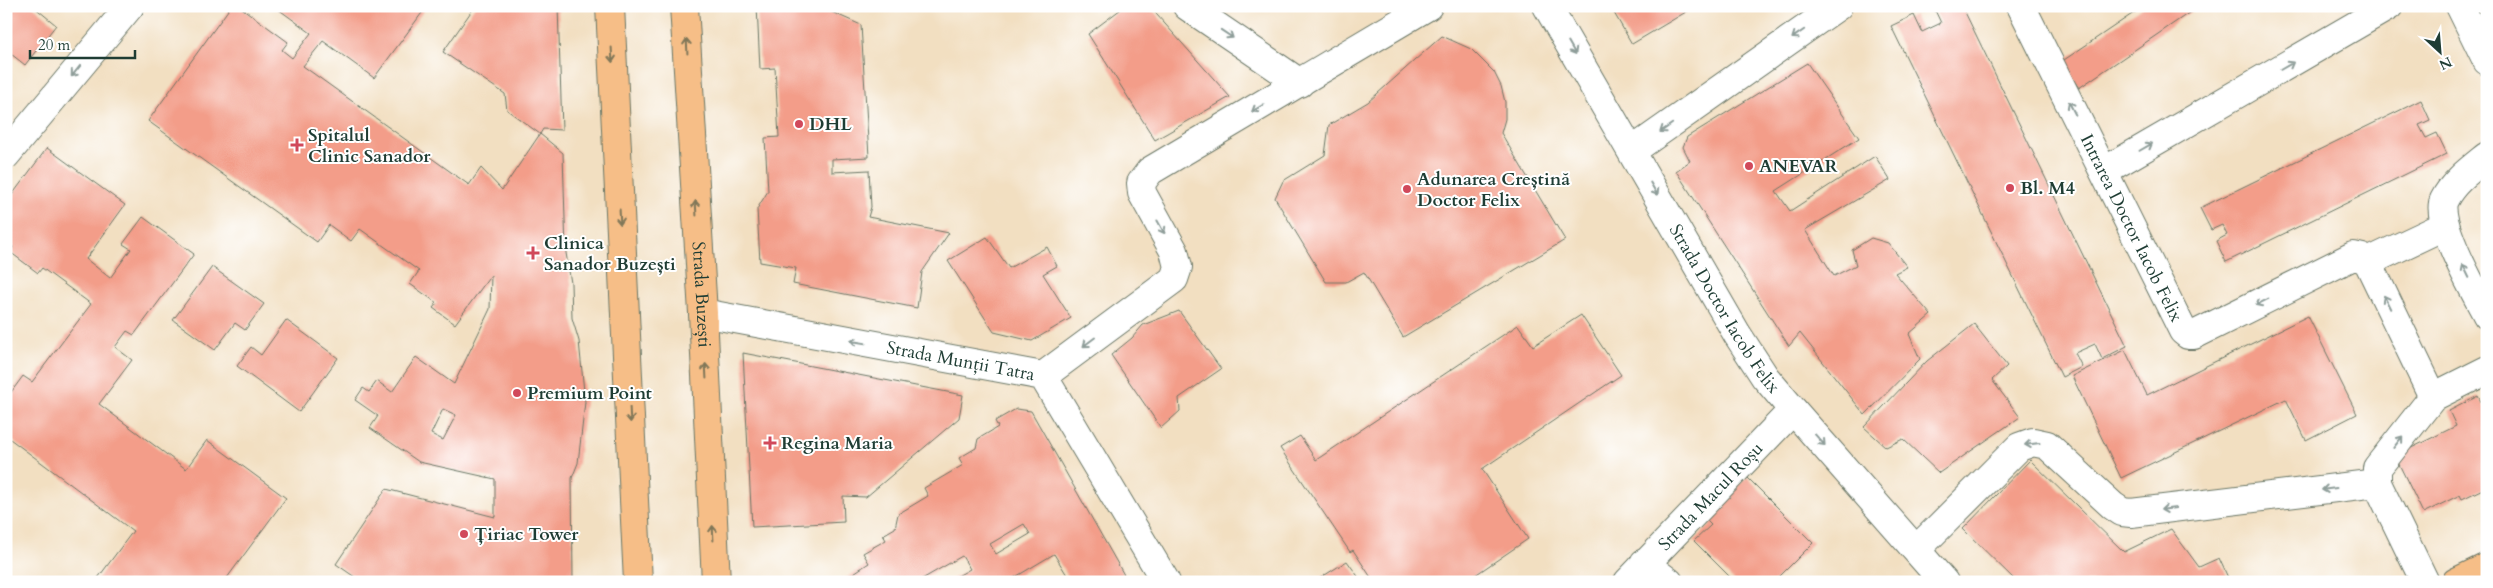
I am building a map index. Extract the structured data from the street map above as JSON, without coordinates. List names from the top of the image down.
{
  "streets": {
    "main road": ["Strada Buzești"],
    "street": [
      "Intrarea Doctor Iacob Felix",
      "Strada Doctor Iacob Felix",
      "Strada Munții Tatra",
      "Strada Macul Roșu"
    ]
  },
  "crossings": [
    ["Strada Buzești", "Strada Munții Tatra"],
    ["Strada Doctor Iacob Felix", "Strada Macul Roșu"]
  ],
  "one_way": ["Strada Doctor Iacob Felix", "Strada Munții Tatra"],
  "places": {
    "other": [
      "DHL",
      "ANEVAR",
      "Bl. M4",
      "Adunarea Creștină Doctor Felix",
      "Premium Point",
      "Țiriac Tower"
    ],
    "health": ["Spitalul Clinic Sanador", "Clinica Sanador Buzești", "Regina Maria"]
  },
  "scale_bar": "20 m",
  "north": "bottom right"
}
